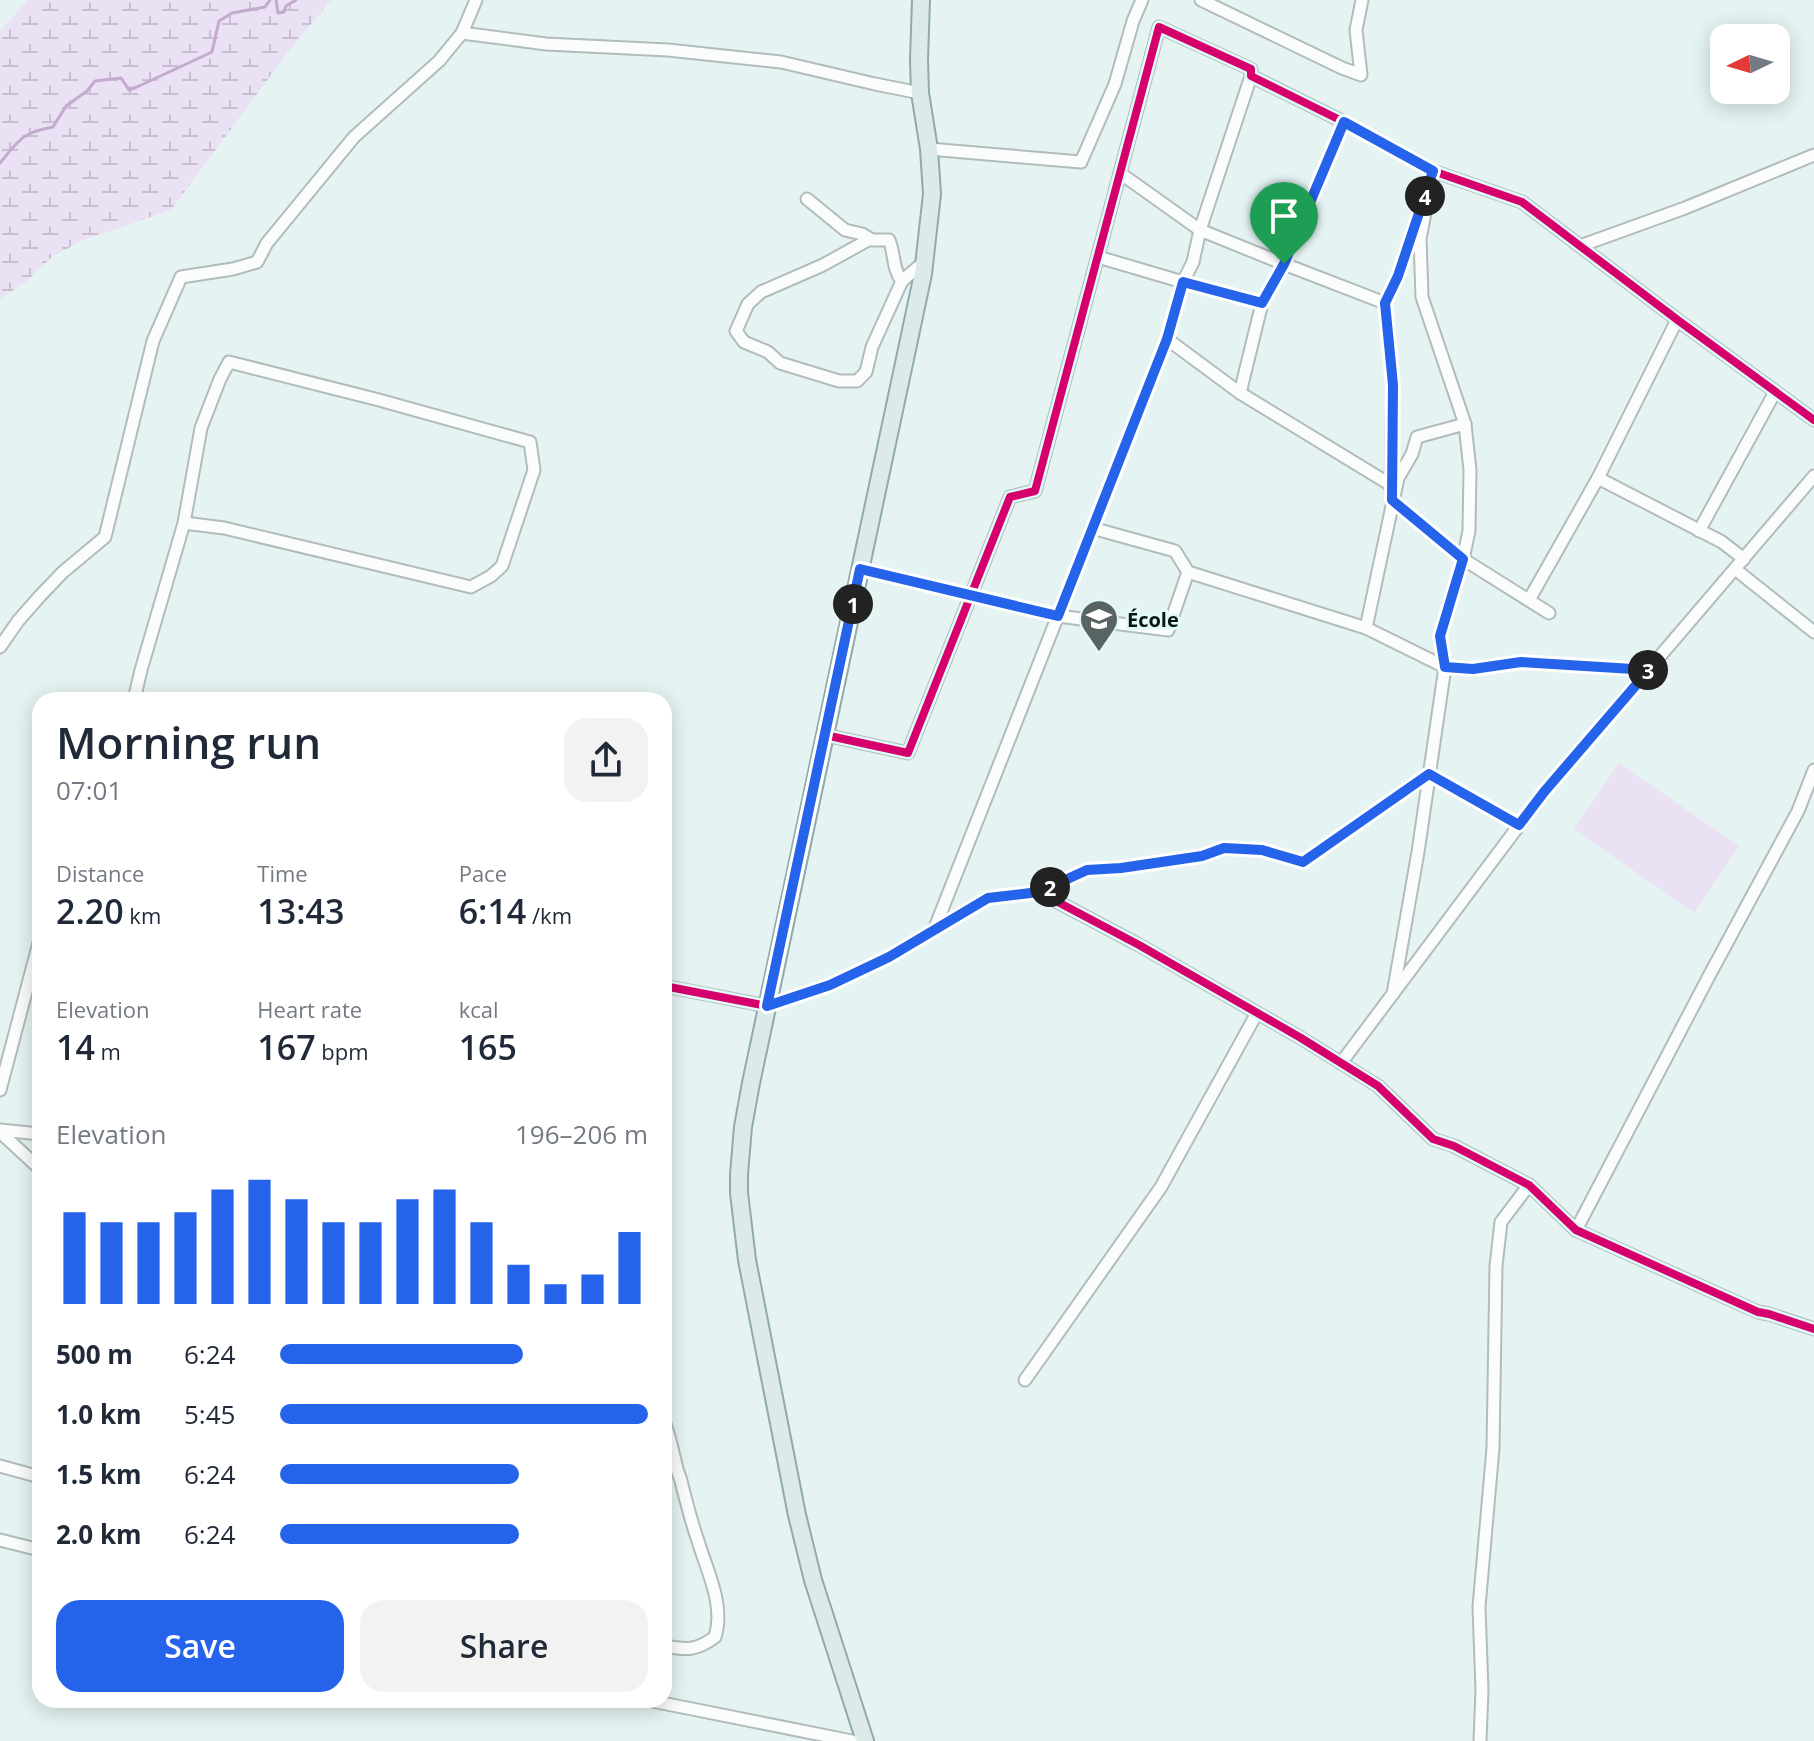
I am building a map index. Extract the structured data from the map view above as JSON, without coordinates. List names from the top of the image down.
{
  "places": {
    "school or university": ["École"]
  },
  "north": "left",
  "page": {
    "pins": [
      "4",
      "1",
      "3",
      "2"
    ],
    "heading": ["Morning run", "07:01"],
    "stats": [
      ["Distance", "2.20 km"],
      ["Time", "13:43"],
      ["Pace", "6:14 /km"],
      ["Elevation", "14 m"],
      ["Heart rate", "167 bpm"],
      ["kcal", "165"]
    ],
    "chart": ["Elevation", "196–206 m"],
    "list": [
      {
        "name": "500 m",
        "note": "6:24"
      },
      {
        "name": "1.0 km",
        "note": "5:45"
      },
      {
        "name": "1.5 km",
        "note": "6:24"
      },
      {
        "name": "2.0 km",
        "note": "6:24"
      }
    ],
    "buttons": ["Save", "Share"]
  }
}
